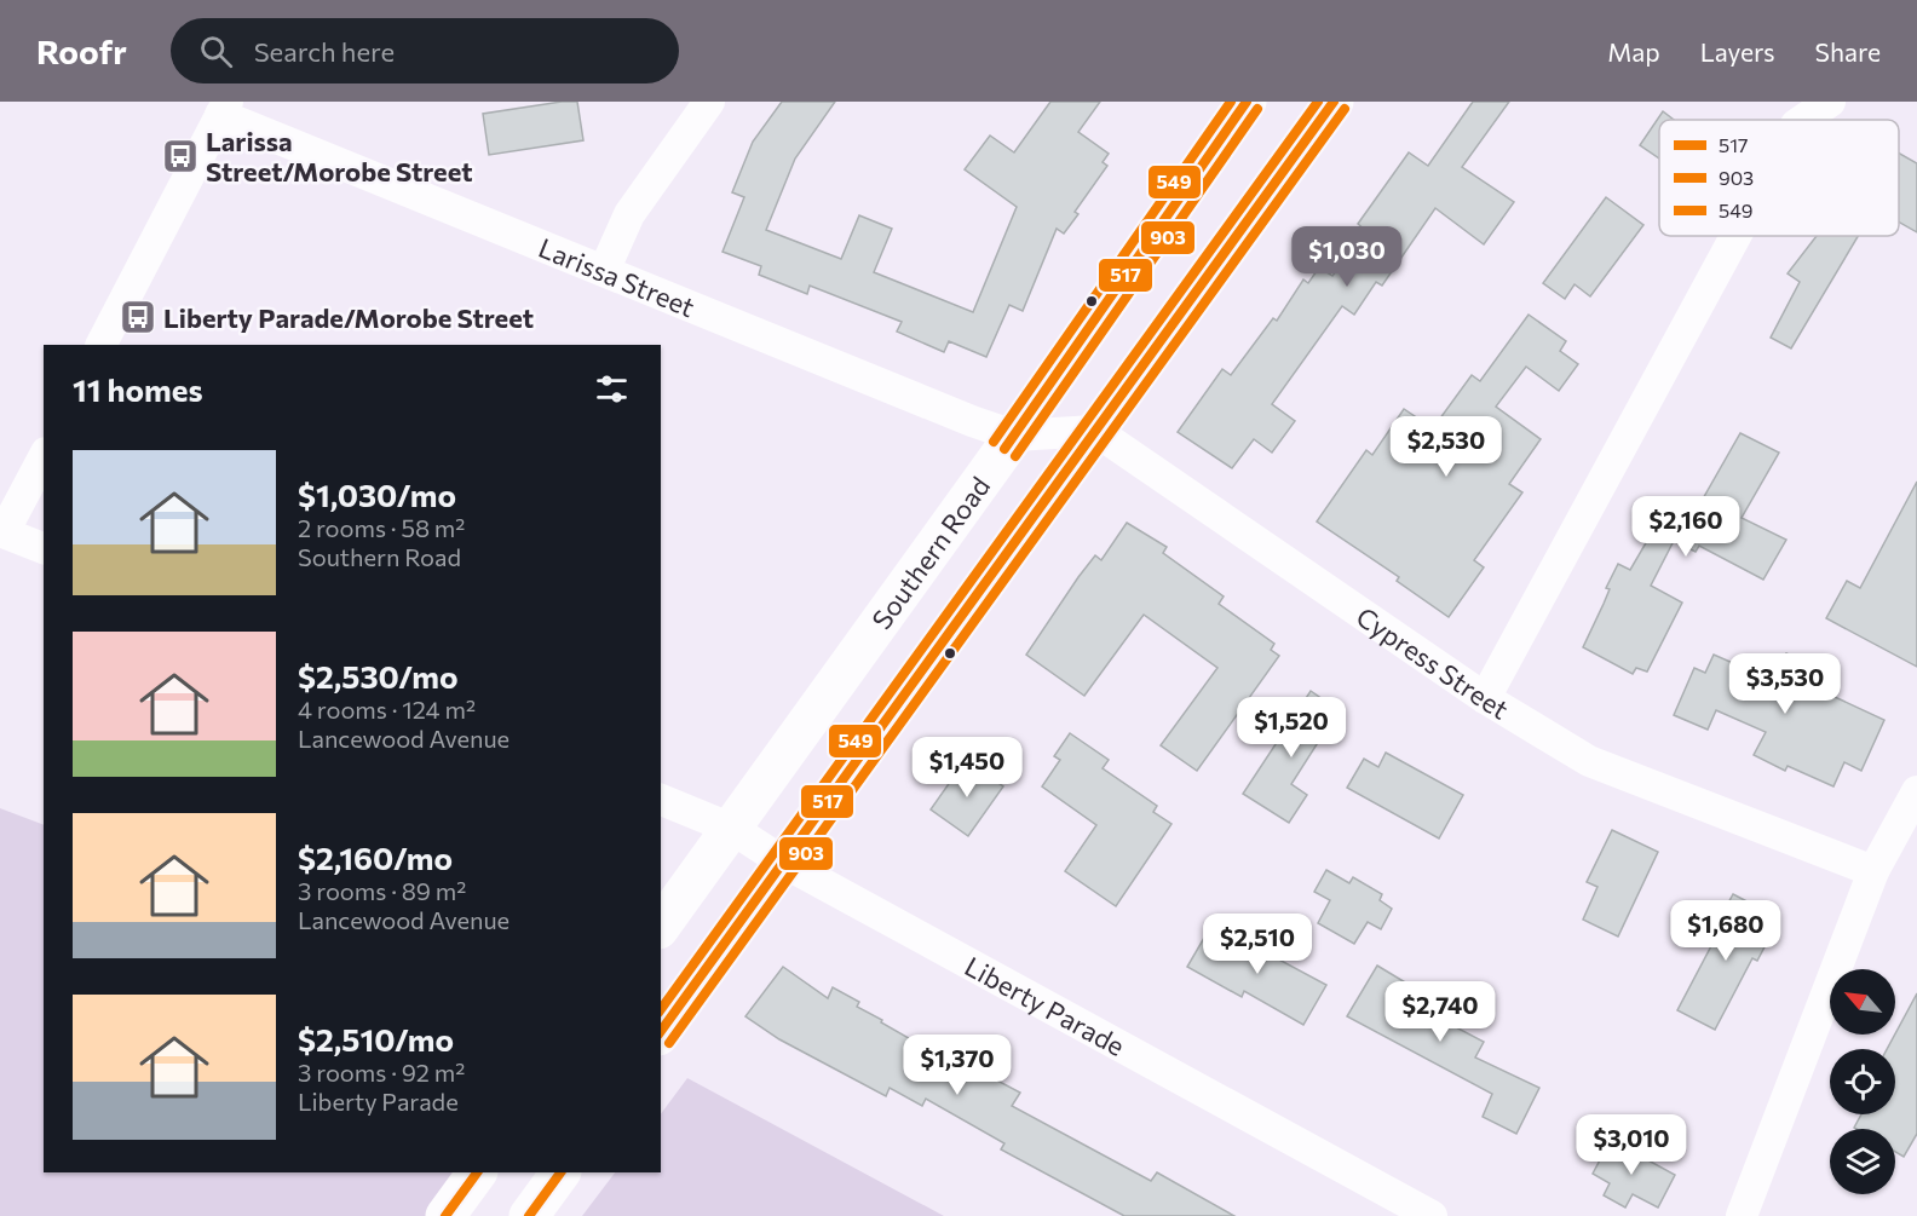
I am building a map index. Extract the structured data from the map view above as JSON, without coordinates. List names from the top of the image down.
{
  "streets": {
    "main road": ["Southern Road"],
    "street": ["Larissa Street", "Cypress Street", "Liberty Parade"]
  },
  "crossings": [
    ["Larissa Street", "Southern Road"],
    ["Southern Road", "Liberty Parade"]
  ],
  "places": {
    "bus stop": ["Larissa Street/Morobe Street", "Liberty Parade/Morobe Street"]
  },
  "lines": ["transit line 517", "transit line 549", "transit line 903"],
  "legend": ["517", "903", "549"],
  "north": "top left",
  "page": {
    "header": "Roofr",
    "search": "Search here",
    "nav": ["Map", "Layers", "Share"],
    "price": [
      "$1,030",
      "$2,530",
      "$2,160",
      "$3,530",
      "$1,520",
      "$1,450",
      "$1,680",
      "$2,510",
      "$2,740",
      "$1,370",
      "$3,010"
    ],
    "heading": "11 homes",
    "list": [
      {
        "name": "$1,030/mo",
        "note": "2 rooms · 58 m² · Southern Road"
      },
      {
        "name": "$2,530/mo",
        "note": "4 rooms · 124 m² · Lancewood Avenue"
      },
      {
        "name": "$2,160/mo",
        "note": "3 rooms · 89 m² · Lancewood Avenue"
      },
      {
        "name": "$2,510/mo",
        "note": "3 rooms · 92 m² · Liberty Parade"
      }
    ]
  }
}
